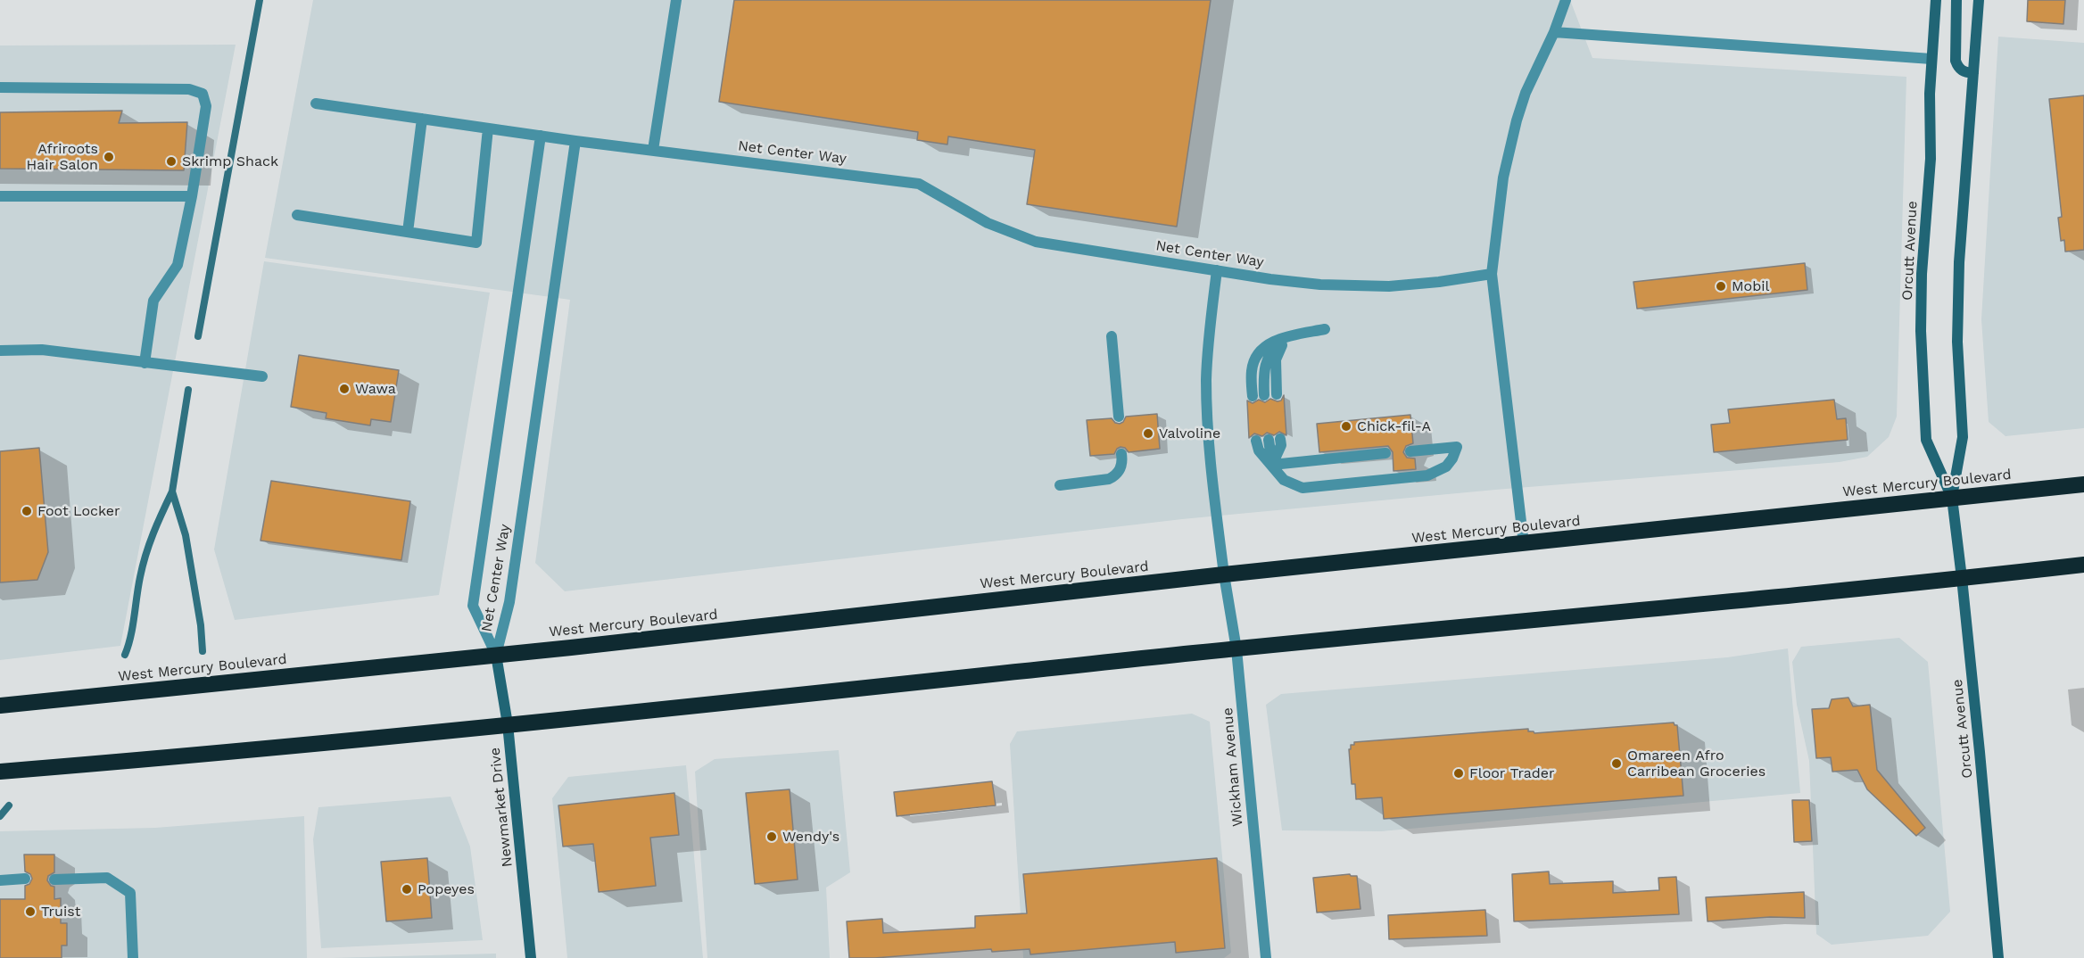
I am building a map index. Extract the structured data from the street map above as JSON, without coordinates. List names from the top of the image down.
{
  "streets": {
    "highway": ["West Mercury Boulevard"],
    "main road": ["Orcutt Avenue", "Newmarket Drive"],
    "street": ["Net Center Way", "Wickham Avenue"]
  },
  "crossings": [
    ["Net Center Way", "West Mercury Boulevard"],
    ["Net Center Way", "Wickham Avenue"],
    ["Net Center Way", "Newmarket Drive"],
    ["Orcutt Avenue", "West Mercury Boulevard"],
    ["West Mercury Boulevard", "Wickham Avenue"],
    ["West Mercury Boulevard", "Newmarket Drive"]
  ],
  "places": [
    "Afriroots Hair Salon",
    "Skrimp Shack",
    "Mobil",
    "Wawa",
    "Chick-fil-A",
    "Valvoline",
    "Foot Locker",
    "Omareen Afro Carribean Groceries",
    "Floor Trader",
    "Wendy's",
    "Popeyes",
    "Truist"
  ]
}
